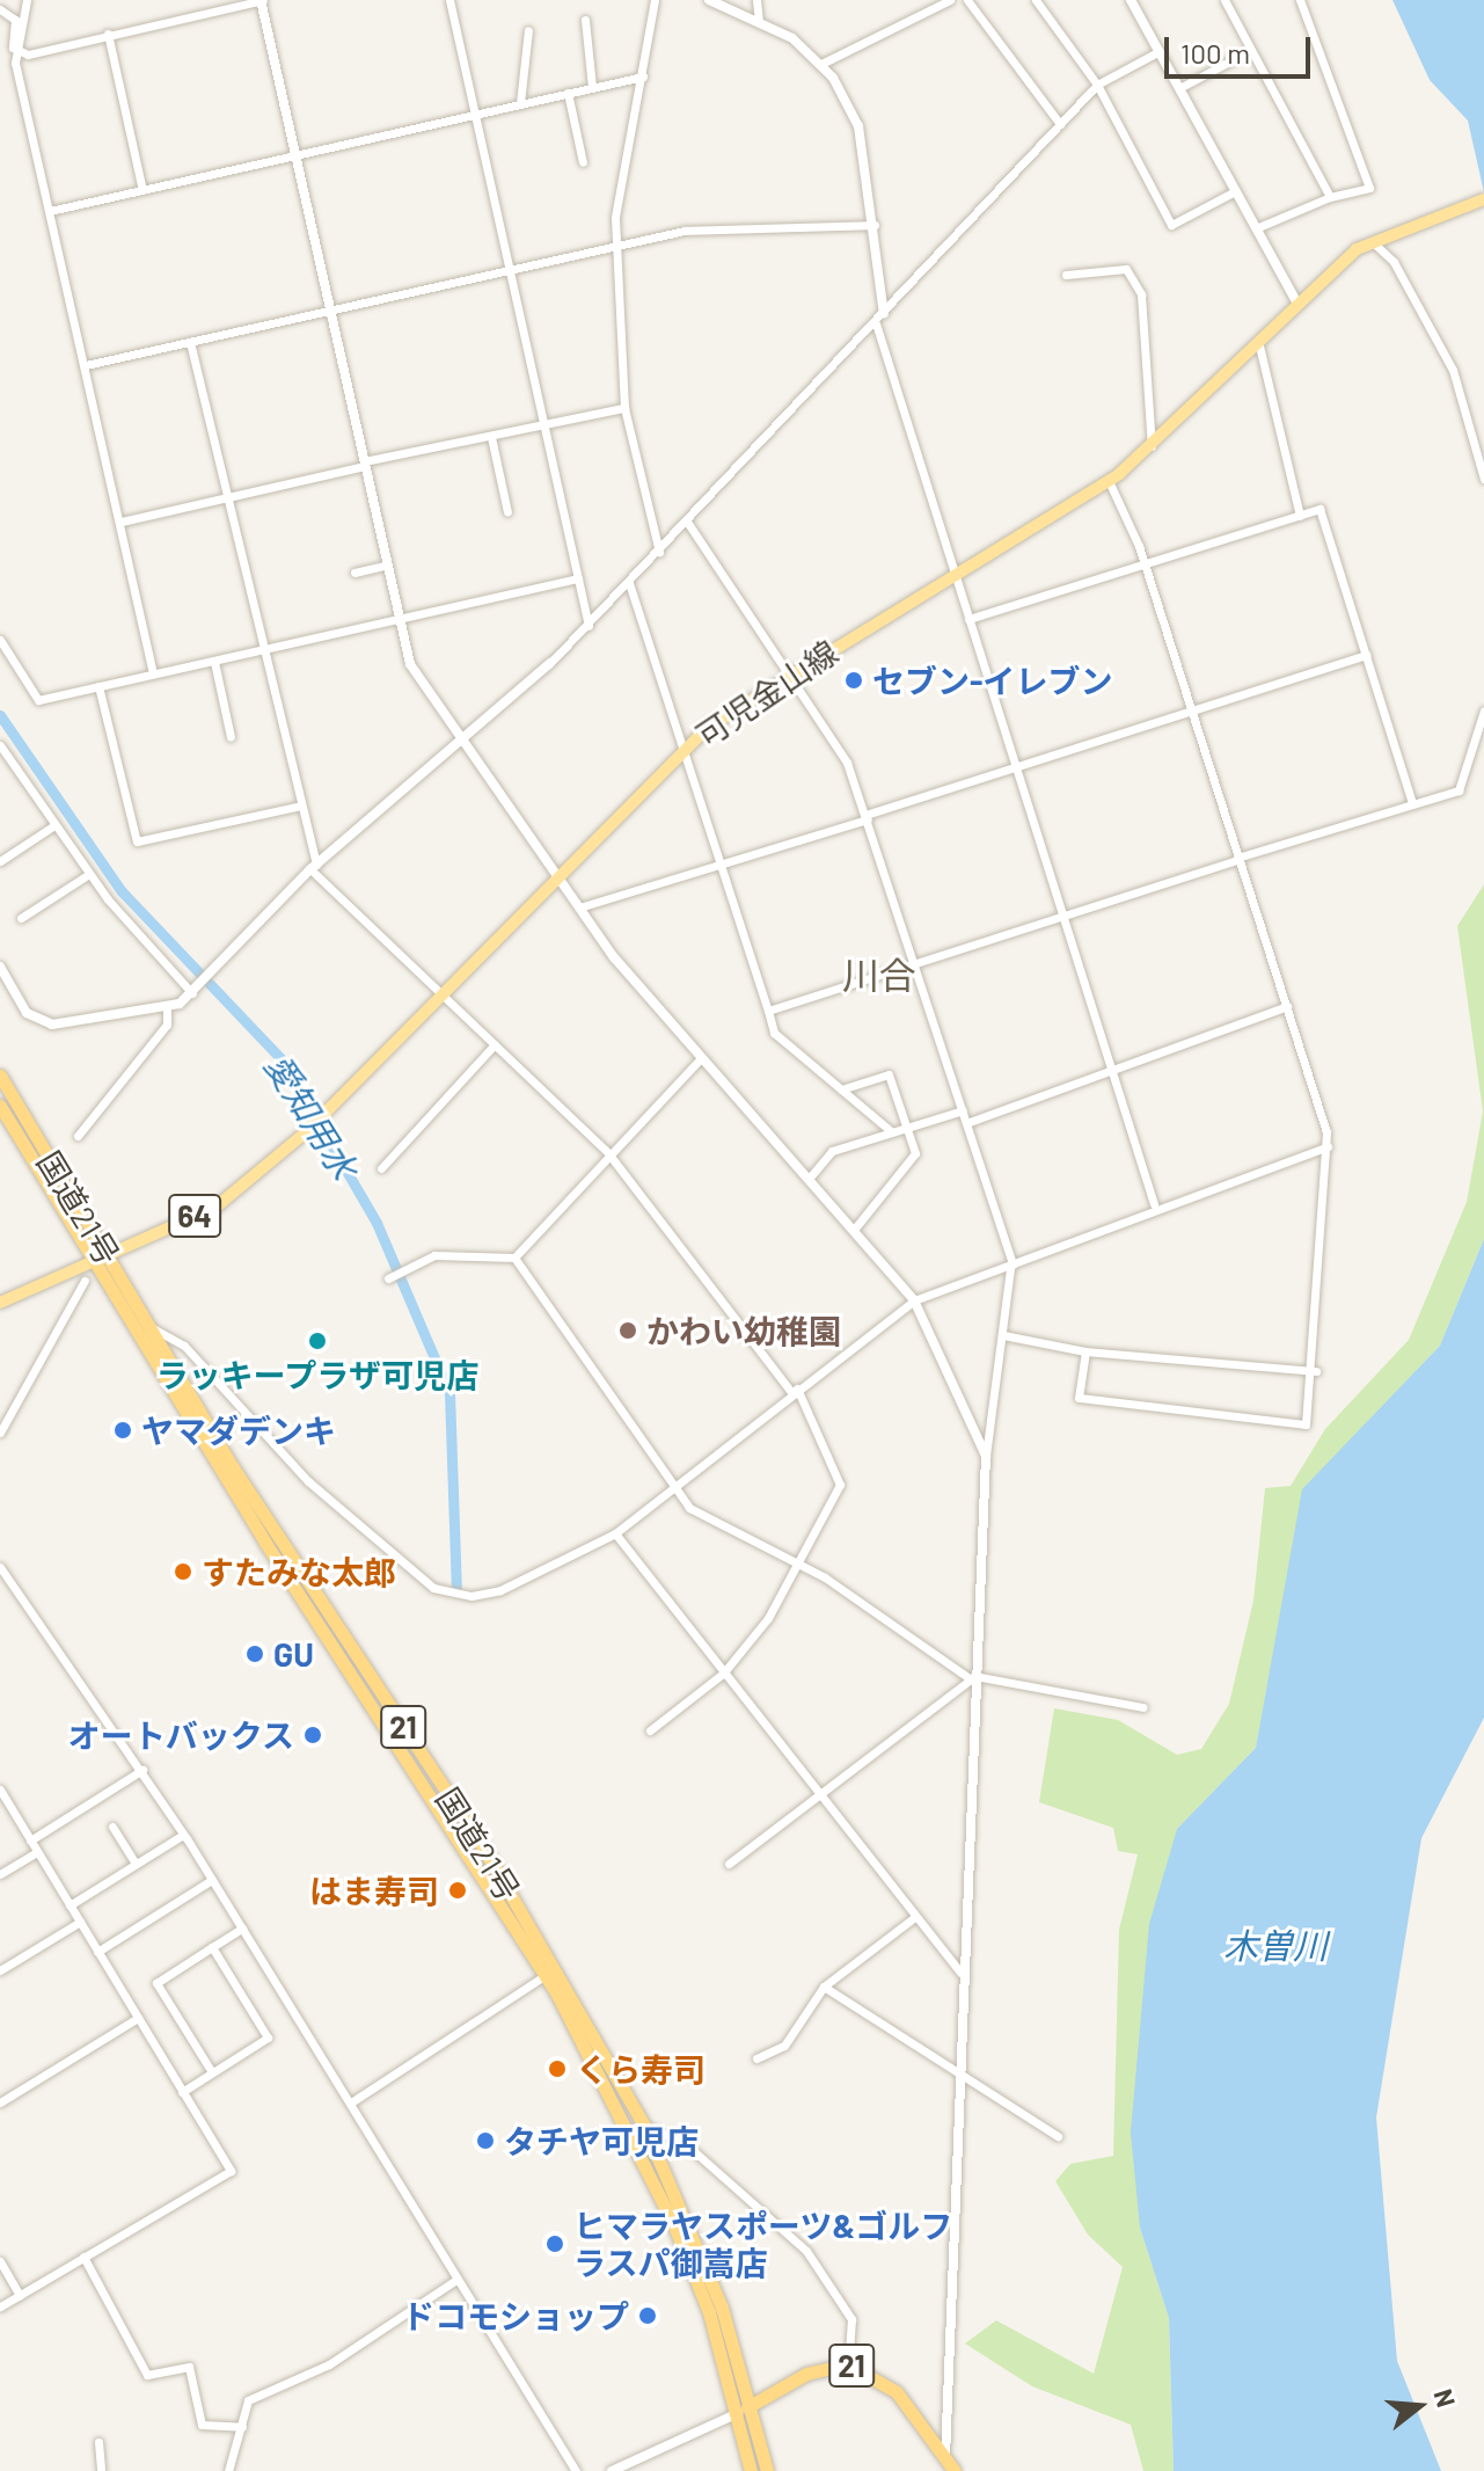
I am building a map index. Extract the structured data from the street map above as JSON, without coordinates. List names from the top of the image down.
{
  "streets": {
    "highway": ["国道21号", "21"],
    "main road": ["可児金山線", "64"]
  },
  "crossings": [
    ["可児金山線", "国道21号"],
    ["国道21号", "21"]
  ],
  "districts": ["川合"],
  "water": ["愛知用水", "木曽川"],
  "places": [
    "セブン-イレブン",
    "かわい幼稚園",
    "ラッキープラザ可児店",
    "ヤマダデンキ",
    "すたみな太郎",
    "GU",
    "オートバックス",
    "はま寿司",
    "くら寿司",
    "タチヤ可児店",
    "ヒマラヤスポーツ&ゴルフ ラスパ御嵩店",
    "ドコモショップ"
  ],
  "scale_bar": "100 m",
  "north": "right"
}
